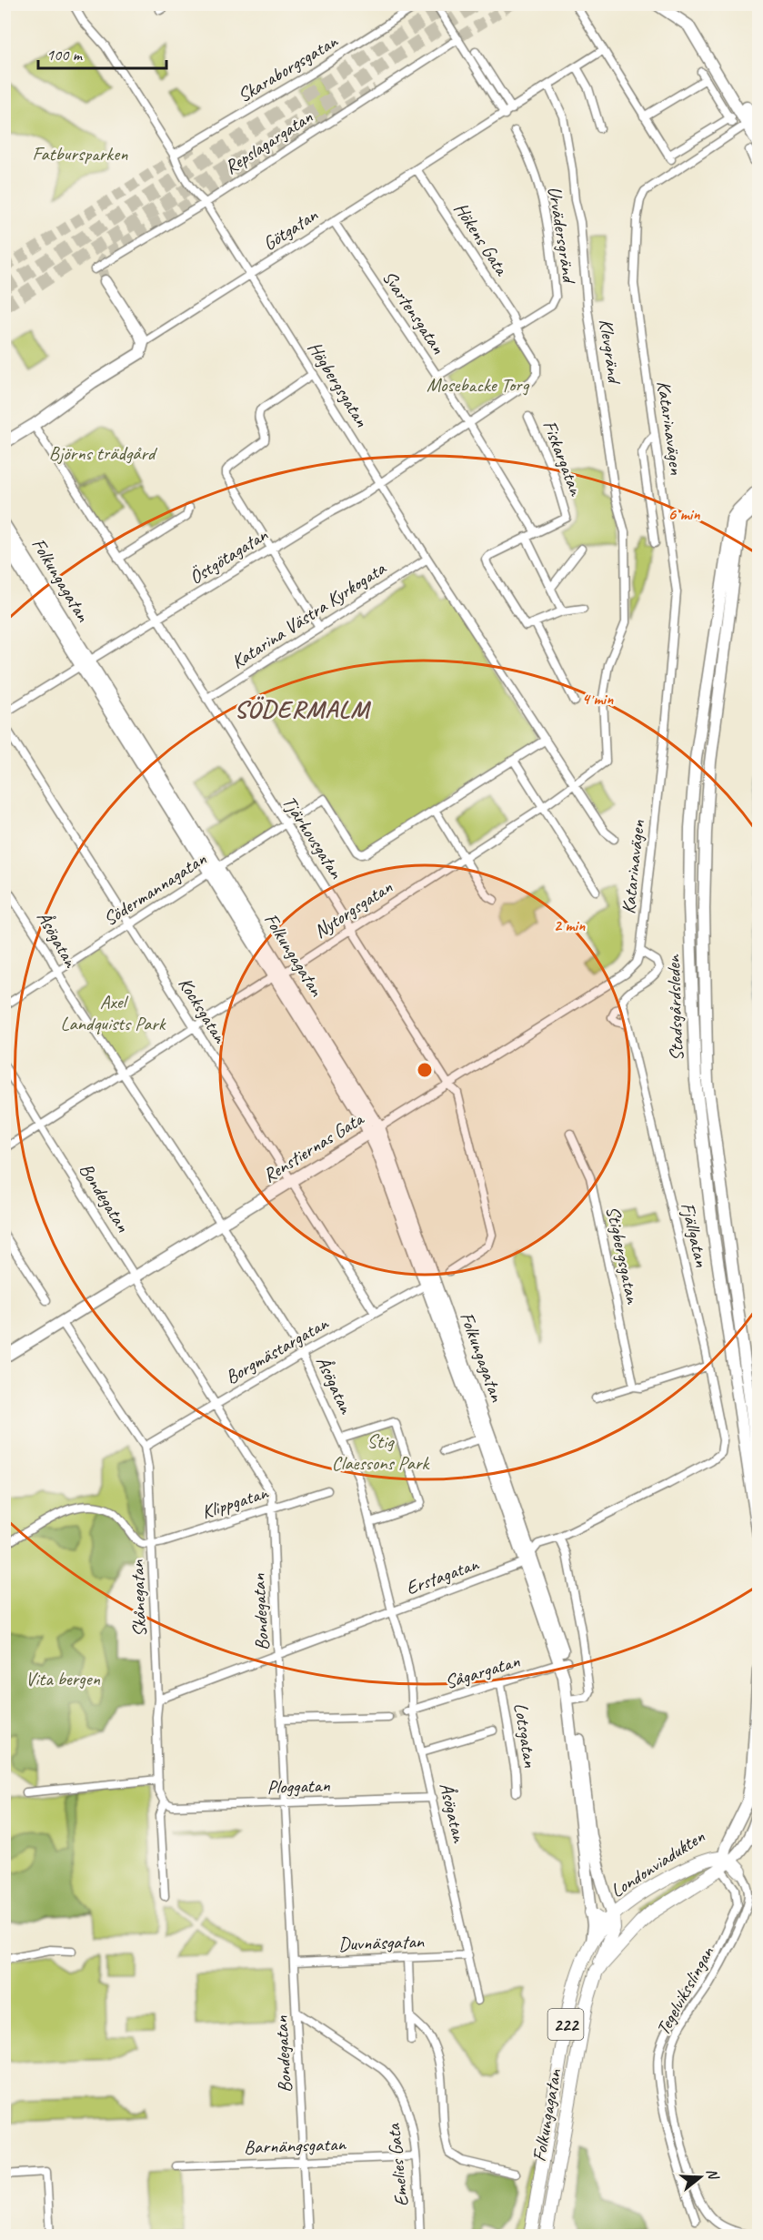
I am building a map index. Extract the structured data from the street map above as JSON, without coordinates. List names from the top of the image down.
{
  "streets": {
    "main road": ["Folkungagatan", "Londonviadukten", "222"],
    "street": [
      "Skaraborgsgatan",
      "Repslagargatan",
      "Götgatan",
      "Urvädersgränd",
      "Hökens Gata",
      "Svartensgatan",
      "Klevgränd",
      "Högbergsgatan",
      "Katarinavägen",
      "Fiskargatan",
      "Östgötagatan",
      "Katarina Västra Kyrkogata",
      "Tjärhovsgatan",
      "Södermannagatan",
      "Nytorgsgatan",
      "Åsögatan",
      "Stadsgårdsleden",
      "Kocksgatan",
      "Renstiernas Gata",
      "Bondegatan",
      "Fjällgatan",
      "Stigbergsgatan",
      "Borgmästargatan",
      "Klippgatan",
      "Erstagatan",
      "Skånegatan",
      "Sågargatan",
      "Lotsgatan",
      "Ploggatan",
      "Duvnäsgatan",
      "Tegelviksslingan",
      "Barnängsgatan",
      "Emelies Gata"
    ]
  },
  "crossings": [
    ["Skaraborgsgatan", "Högbergsgatan"],
    ["Repslagargatan", "Högbergsgatan"],
    ["Götgatan", "Hökens Gata"],
    ["Götgatan", "Svartensgatan"],
    ["Götgatan", "Klevgränd"],
    ["Götgatan", "Högbergsgatan"],
    ["Götgatan", "Tjärhovsgatan"],
    ["Urvädersgränd", "Hökens Gata"],
    ["Svartensgatan", "Fiskargatan"],
    ["Svartensgatan", "Östgötagatan"],
    ["Klevgränd", "Nytorgsgatan"],
    ["Högbergsgatan", "Östgötagatan"],
    ["Högbergsgatan", "Katarina Västra Kyrkogata"],
    ["Högbergsgatan", "Nytorgsgatan"],
    ["Katarinavägen", "Renstiernas Gata"],
    ["Katarinavägen", "Fjällgatan"],
    ["Östgötagatan", "Folkungagatan"],
    ["Östgötagatan", "Tjärhovsgatan"],
    ["Folkungagatan", "Södermannagatan"],
    ["Folkungagatan", "Nytorgsgatan"],
    ["Folkungagatan", "Renstiernas Gata"],
    ["Folkungagatan", "Borgmästargatan"],
    ["Folkungagatan", "Erstagatan"],
    ["Folkungagatan", "Sågargatan"],
    ["Folkungagatan", "Londonviadukten"],
    ["Katarina Västra Kyrkogata", "Tjärhovsgatan"],
    ["Tjärhovsgatan", "Södermannagatan"],
    ["Tjärhovsgatan", "Nytorgsgatan"],
    ["Tjärhovsgatan", "Renstiernas Gata"],
    ["Södermannagatan", "Åsögatan"],
    ["Södermannagatan", "Kocksgatan"],
    ["Nytorgsgatan", "Åsögatan"],
    ["Nytorgsgatan", "Kocksgatan"],
    ["Nytorgsgatan", "Bondegatan"],
    ["Åsögatan", "Renstiernas Gata"],
    ["Åsögatan", "Borgmästargatan"],
    ["Åsögatan", "Erstagatan"],
    ["Åsögatan", "Sågargatan"],
    ["Åsögatan", "Ploggatan"],
    ["Åsögatan", "Duvnäsgatan"],
    ["Kocksgatan", "Renstiernas Gata"],
    ["Kocksgatan", "Borgmästargatan"],
    ["Renstiernas Gata", "Bondegatan"],
    ["Renstiernas Gata", "Skånegatan"],
    ["Bondegatan", "Borgmästargatan"],
    ["Bondegatan", "Klippgatan"],
    ["Bondegatan", "Erstagatan"],
    ["Bondegatan", "Ploggatan"],
    ["Bondegatan", "Duvnäsgatan"],
    ["Bondegatan", "Barnängsgatan"],
    ["Bondegatan", "Emelies Gata"],
    ["Fjällgatan", "Erstagatan"],
    ["Borgmästargatan", "Skånegatan"],
    ["Klippgatan", "Skånegatan"],
    ["Erstagatan", "Skånegatan"],
    ["Skånegatan", "Ploggatan"],
    ["Sågargatan", "Lotsgatan"],
    ["Londonviadukten", "Tegelviksslingan"],
    ["Londonviadukten", "222"],
    ["Tegelviksslingan", "222"],
    ["Barnängsgatan", "Emelies Gata"]
  ],
  "districts": ["SÖDERMALM"],
  "parks": [
    "Fatbursparken",
    "Mosebacke Torg",
    "Björns trädgård",
    "Axel Landquists Park",
    "Stig Claessons Park",
    "Vita bergen"
  ],
  "scale_bar": "100 m",
  "north": "right",
  "rings": ["6 min", "4 min", "2 min"]
}
